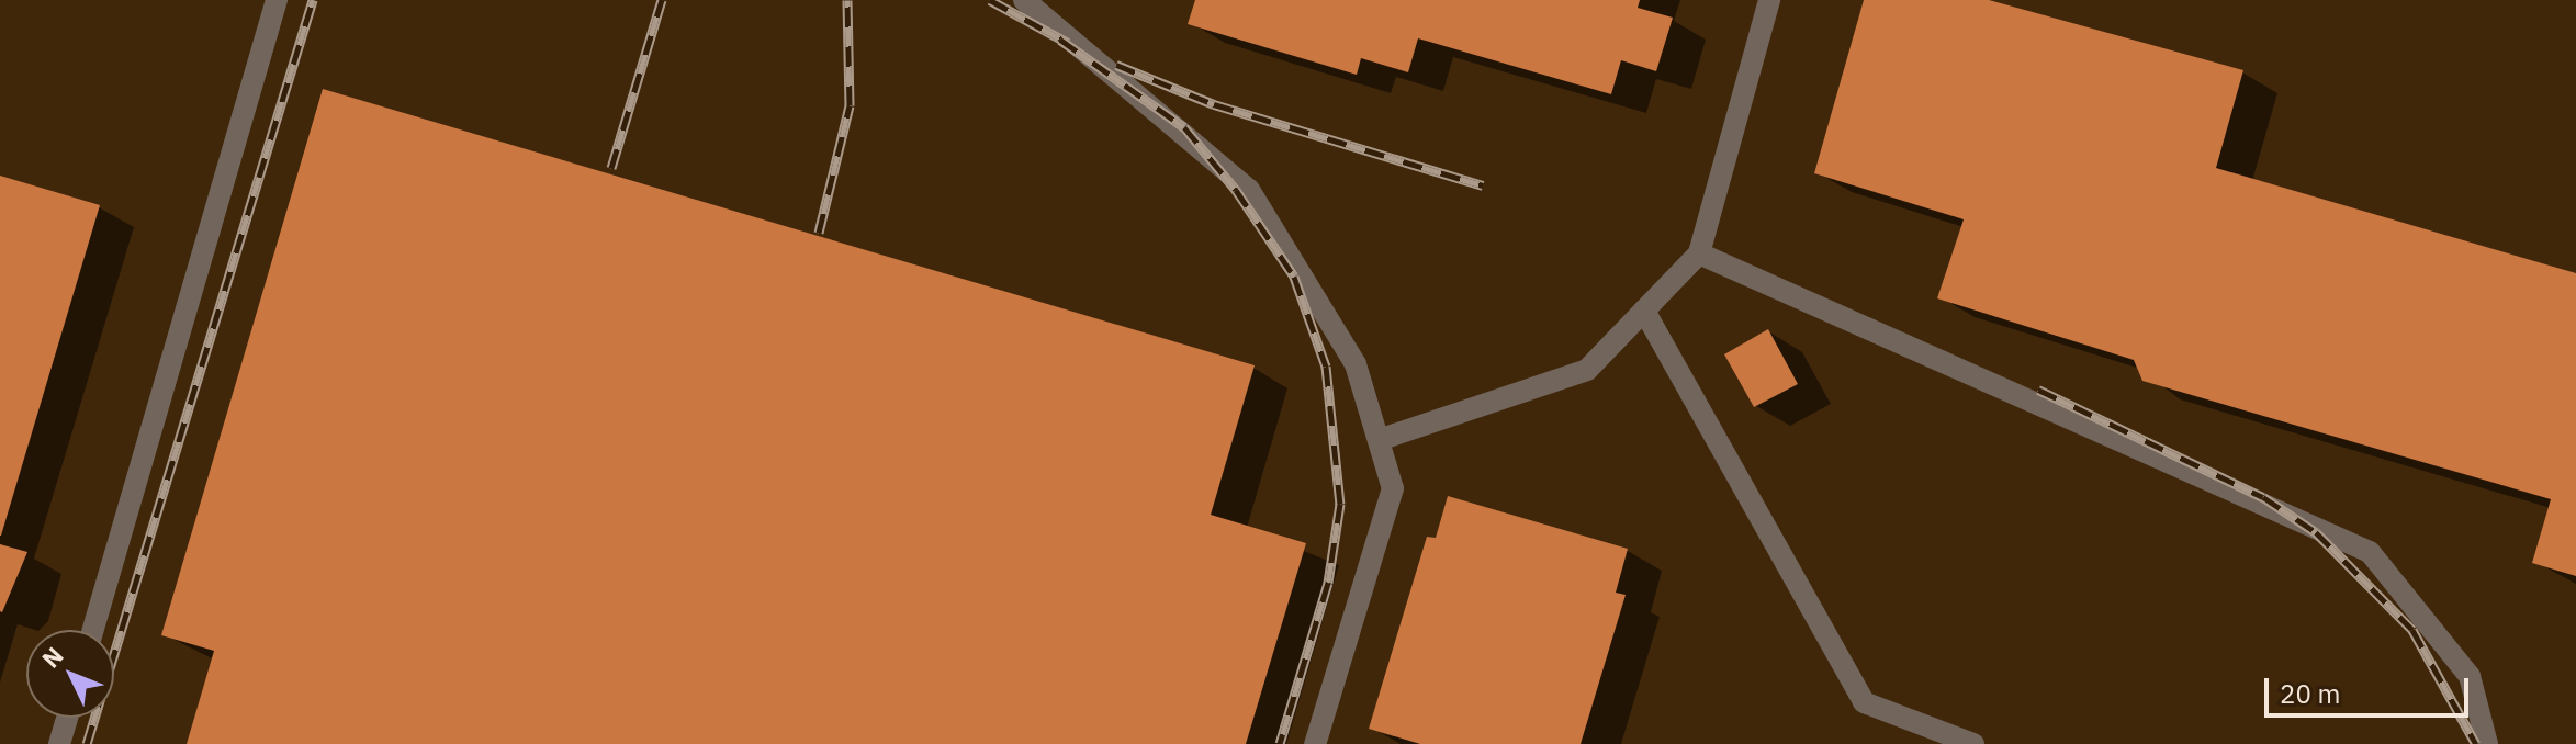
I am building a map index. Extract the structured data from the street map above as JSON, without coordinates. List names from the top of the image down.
{
  "scale_bar": "20 m",
  "north": "top left"
}
